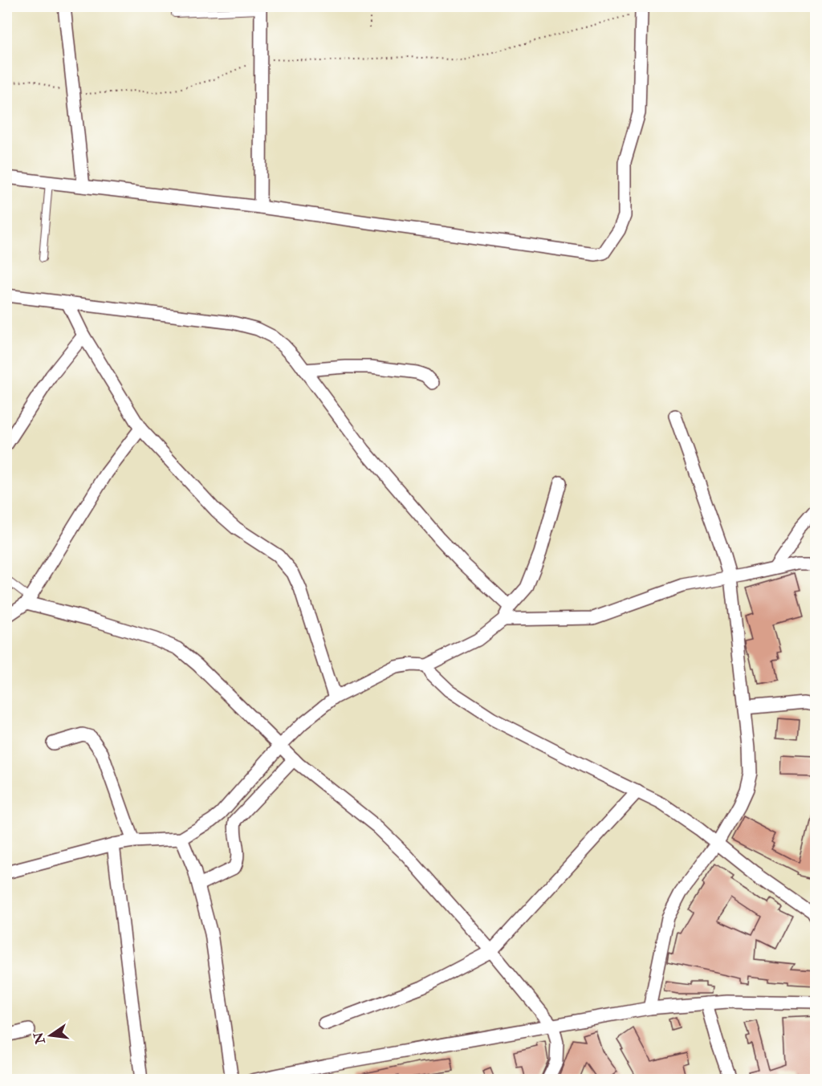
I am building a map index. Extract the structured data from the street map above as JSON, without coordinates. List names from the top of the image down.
{
  "north": "left"
}
